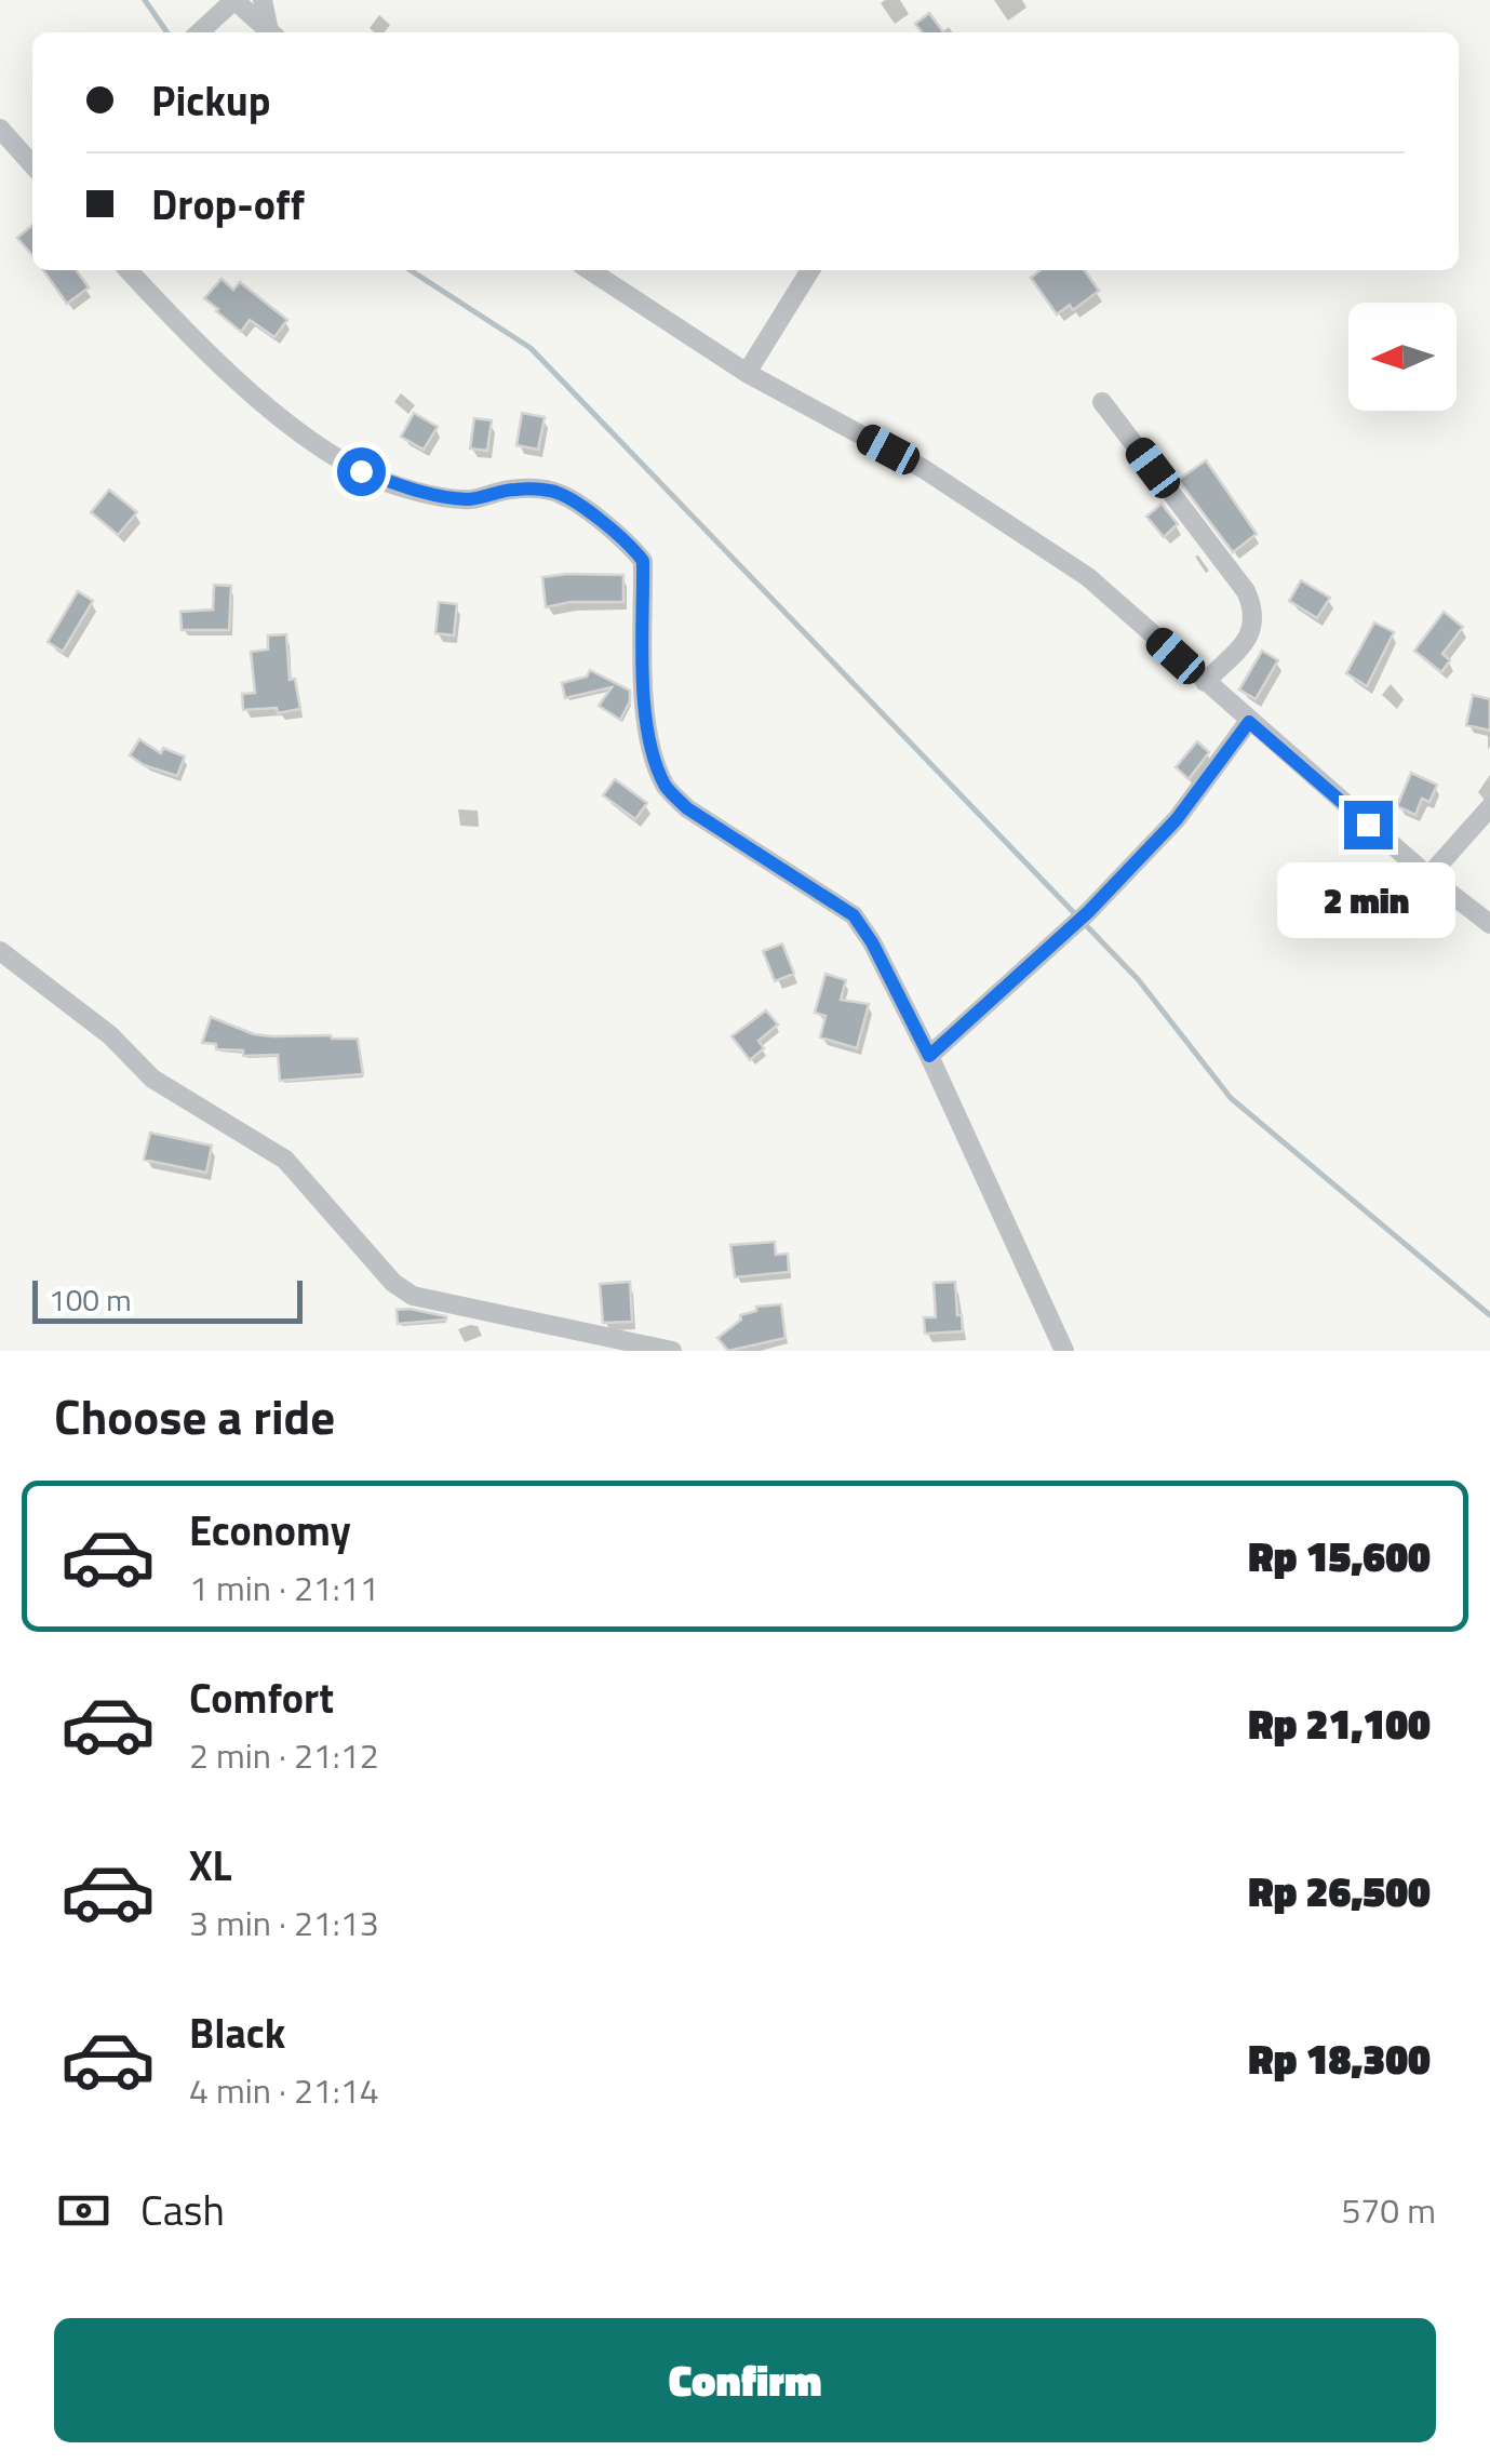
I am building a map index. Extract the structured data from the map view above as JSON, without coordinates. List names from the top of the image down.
{
  "scale_bar": "100 m",
  "north": "left",
  "page": {
    "banner": ["Pickup", "Drop-off"],
    "bubble": "2 min",
    "scale": "100 m",
    "heading": "Choose a ride",
    "list": [
      {
        "name": "Economy",
        "note": "1 min · 21:11",
        "value": "Rp 15,600"
      },
      {
        "name": "Comfort",
        "note": "2 min · 21:12",
        "value": "Rp 21,100"
      },
      {
        "name": "XL",
        "note": "3 min · 21:13",
        "value": "Rp 26,500"
      },
      {
        "name": "Black",
        "note": "4 min · 21:14",
        "value": "Rp 18,300"
      }
    ],
    "pay": ["Cash", "570 m"],
    "buttons": "Confirm"
  }
}
